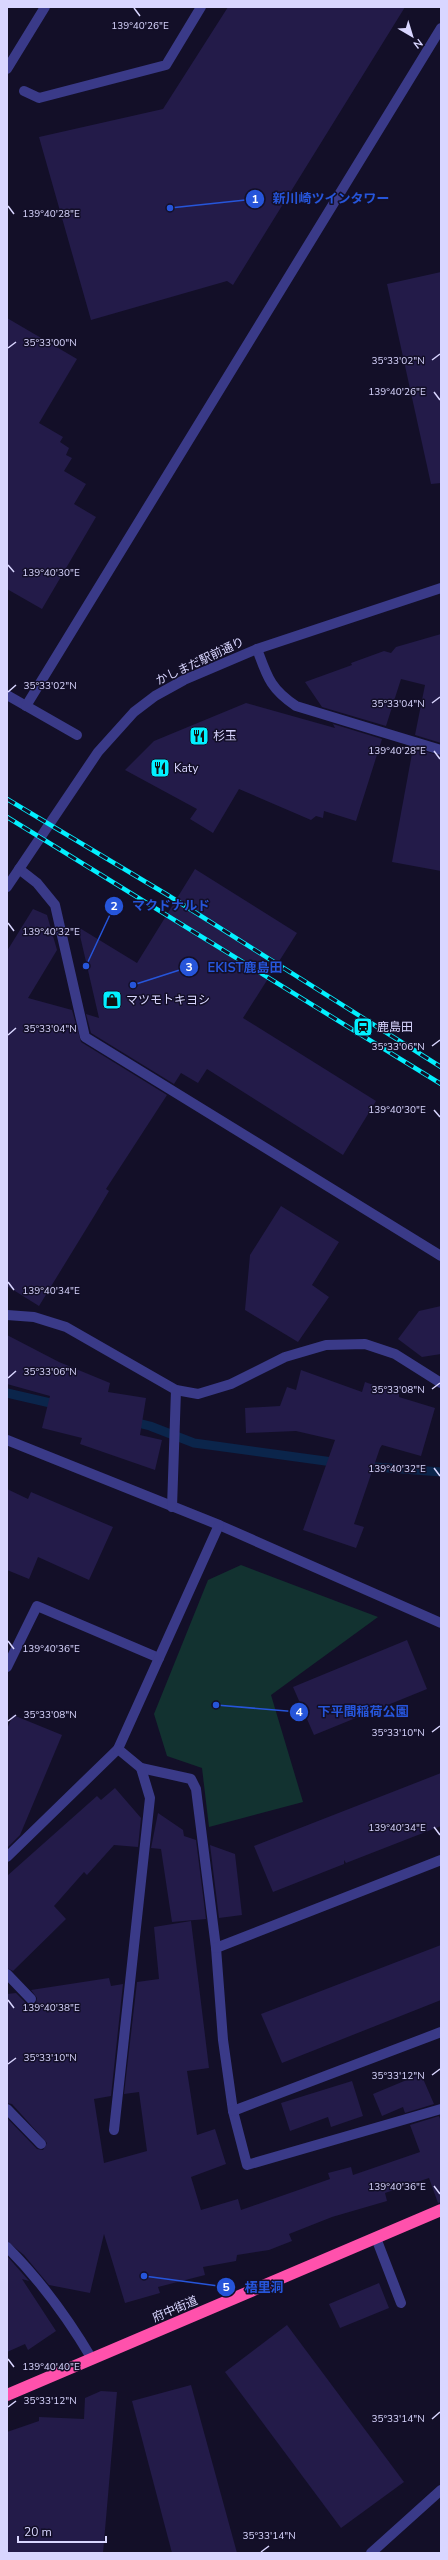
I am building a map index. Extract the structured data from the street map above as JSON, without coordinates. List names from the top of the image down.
{
  "streets": {
    "highway": ["府中街道"],
    "street": ["かしまだ駅前通り"]
  },
  "places": {
    "other": [
      "新川崎ツインタワー",
      "マクドナルド",
      "EKIST鹿島田",
      "下平間稲荷公園",
      "梧里洞"
    ],
    "restaurant": ["杉玉", "Katy"],
    "shop": ["マツモトキヨシ"],
    "station": ["鹿島田"]
  },
  "scale_bar": "20 m",
  "north": "bottom right",
  "coordinates": [
    "139°40'26\"E",
    "139°40'28\"E",
    "35°33'00\"N",
    "35°33'02\"N",
    "139°40'30\"E",
    "35°33'04\"N",
    "139°40'32\"E",
    "35°33'06\"N",
    "139°40'34\"E",
    "35°33'08\"N",
    "139°40'36\"E",
    "35°33'10\"N",
    "139°40'38\"E",
    "35°33'12\"N",
    "139°40'40\"E",
    "35°33'14\"N"
  ]
}
